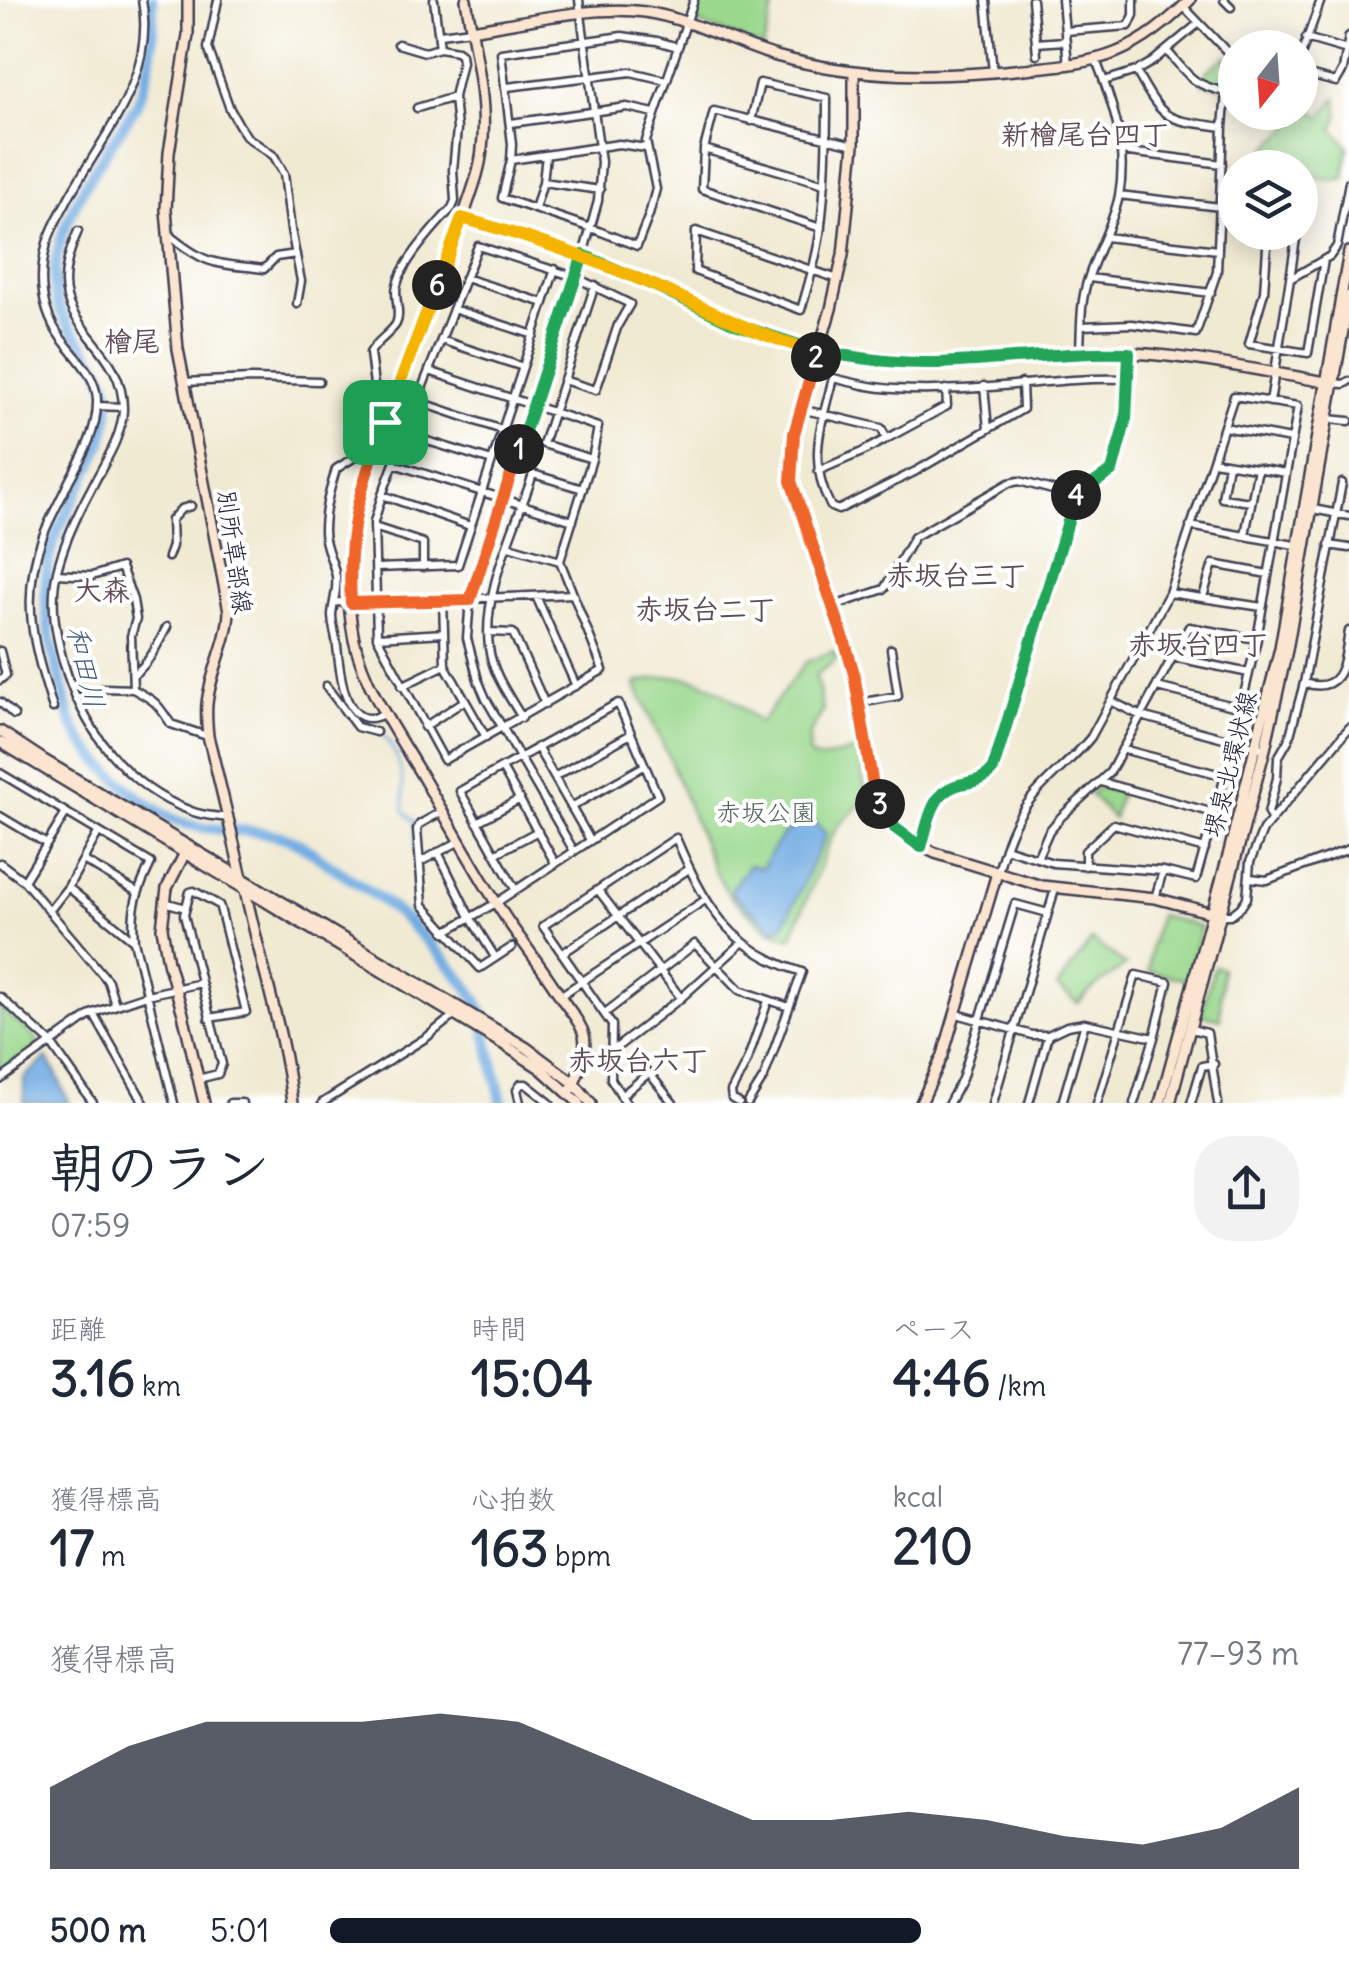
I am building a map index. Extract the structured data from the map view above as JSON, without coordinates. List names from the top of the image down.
{
  "streets": {
    "street": ["別所草部線", "堺泉北環状線"]
  },
  "districts": [
    "新檜尾台四丁",
    "檜尾",
    "赤坂台三丁",
    "大森",
    "赤坂台二丁",
    "赤坂台四丁",
    "赤坂台六丁"
  ],
  "water": ["和田川"],
  "parks": ["赤坂公園"],
  "north": "bottom",
  "page": {
    "pins": [
      "6",
      "2",
      "1",
      "4",
      "3"
    ],
    "heading": ["朝のラン", "07:59"],
    "stats": [
      ["距離", "3.16 km"],
      ["時間", "15:04"],
      ["ペース", "4:46 /km"],
      ["獲得標高", "17 m"],
      ["心拍数", "163 bpm"],
      ["kcal", "210"]
    ],
    "chart": ["獲得標高", "77–93 m"],
    "list": [
      {
        "name": "500 m",
        "note": "5:01"
      }
    ]
  }
}
